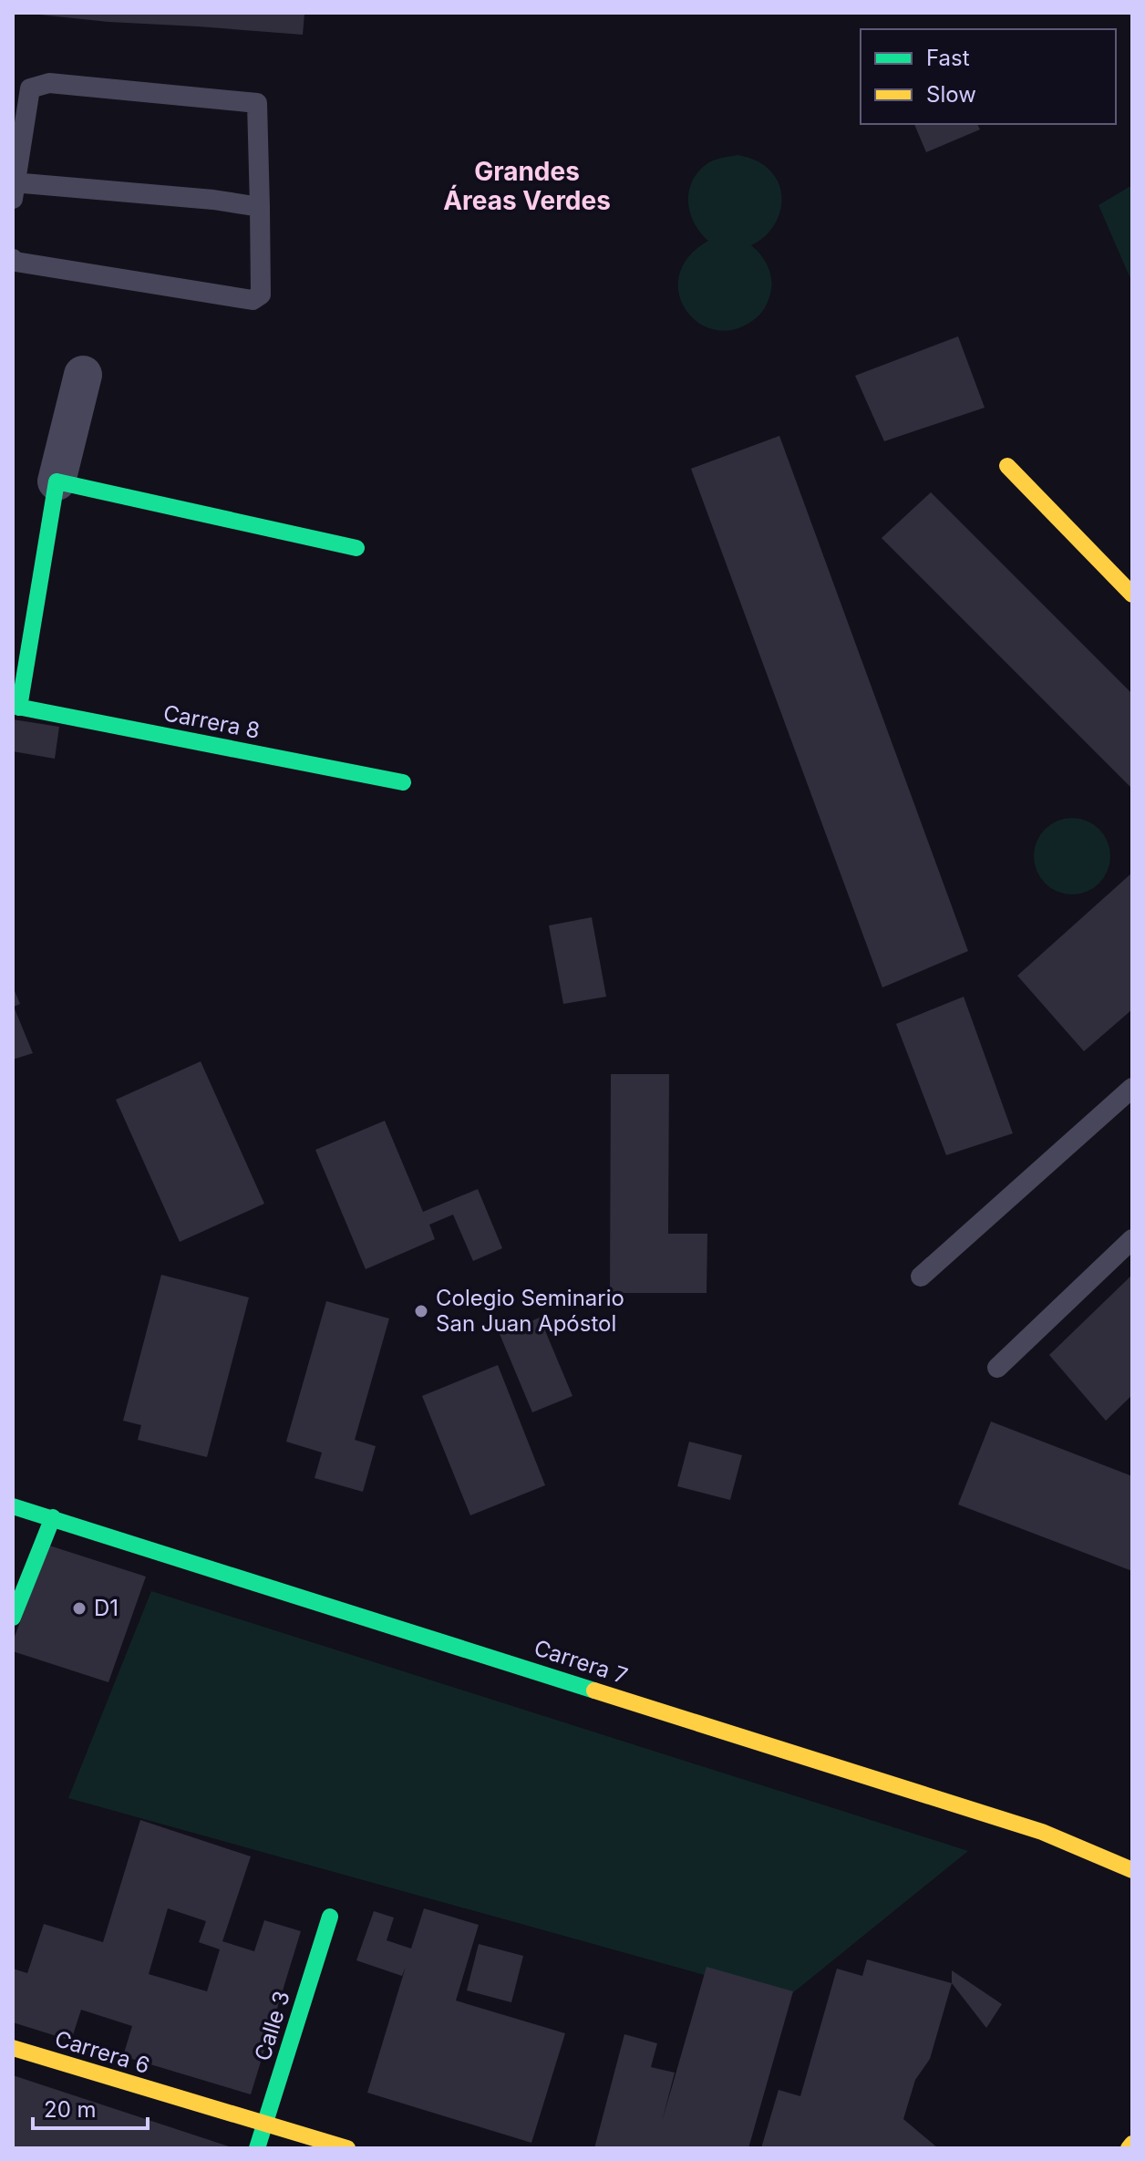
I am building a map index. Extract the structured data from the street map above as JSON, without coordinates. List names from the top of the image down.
{
  "streets": {
    "street": [
      "Carrera 8",
      "Carrera 7",
      "Calle 3",
      "Carrera 6"
    ]
  },
  "crossings": [
    ["Calle 3", "Carrera 6"]
  ],
  "districts": ["Grandes Áreas Verdes"],
  "places": ["Colegio Seminario San Juan Apóstol", "D1"],
  "legend": ["Fast", "Slow"],
  "scale_bar": "20 m"
}
